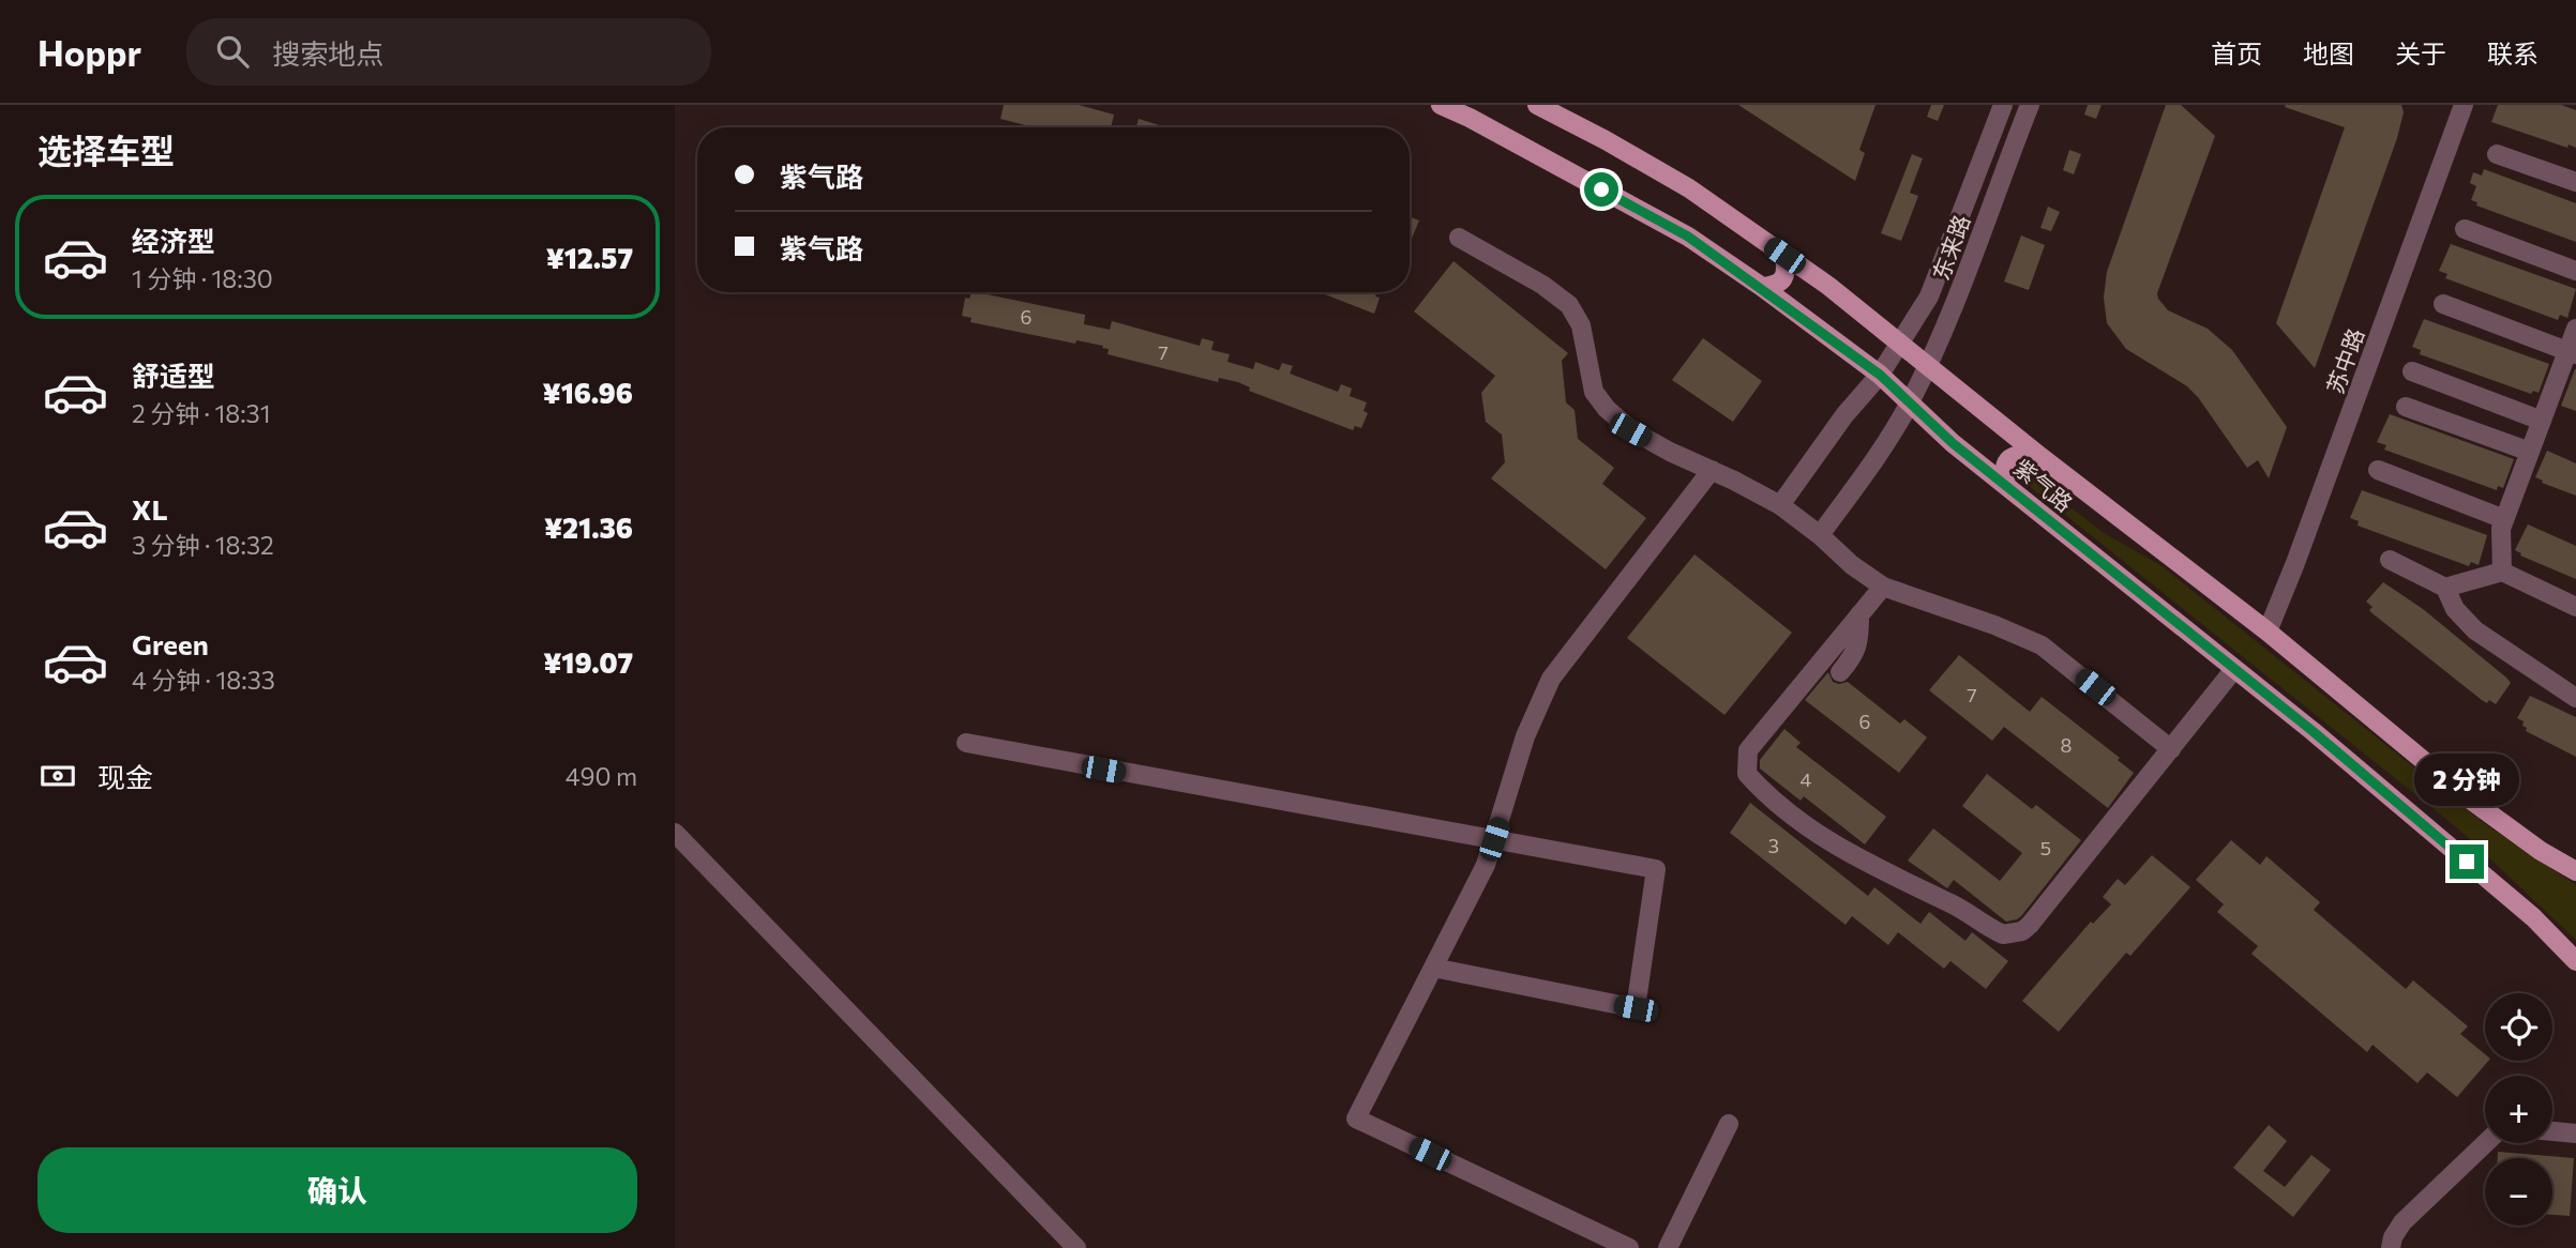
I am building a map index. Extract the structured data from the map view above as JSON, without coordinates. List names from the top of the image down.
{
  "streets": {
    "main road": ["紫气路"],
    "street": ["东来路", "苏中路"]
  },
  "crossings": [
    ["东来路", "紫气路"],
    ["苏中路", "紫气路"]
  ],
  "house_numbers": [
    "6",
    "7",
    "7",
    "6",
    "8",
    "4",
    "3",
    "5"
  ],
  "page": {
    "header": "Hoppr",
    "search": "搜索地点",
    "nav": [
      "首页",
      "地图",
      "关于",
      "联系"
    ],
    "heading": "选择车型",
    "banner": ["紫气路", "紫气路"],
    "list": [
      {
        "name": "经济型",
        "note": "1 分钟 · 18:30",
        "value": "¥12.57"
      },
      {
        "name": "舒适型",
        "note": "2 分钟 · 18:31",
        "value": "¥16.96"
      },
      {
        "name": "XL",
        "note": "3 分钟 · 18:32",
        "value": "¥21.36"
      },
      {
        "name": "Green",
        "note": "4 分钟 · 18:33",
        "value": "¥19.07"
      }
    ],
    "pay": ["现金", "490 m"],
    "bubble": "2 分钟",
    "map_buttons": ["+", "−"],
    "buttons": "确认"
  }
}
